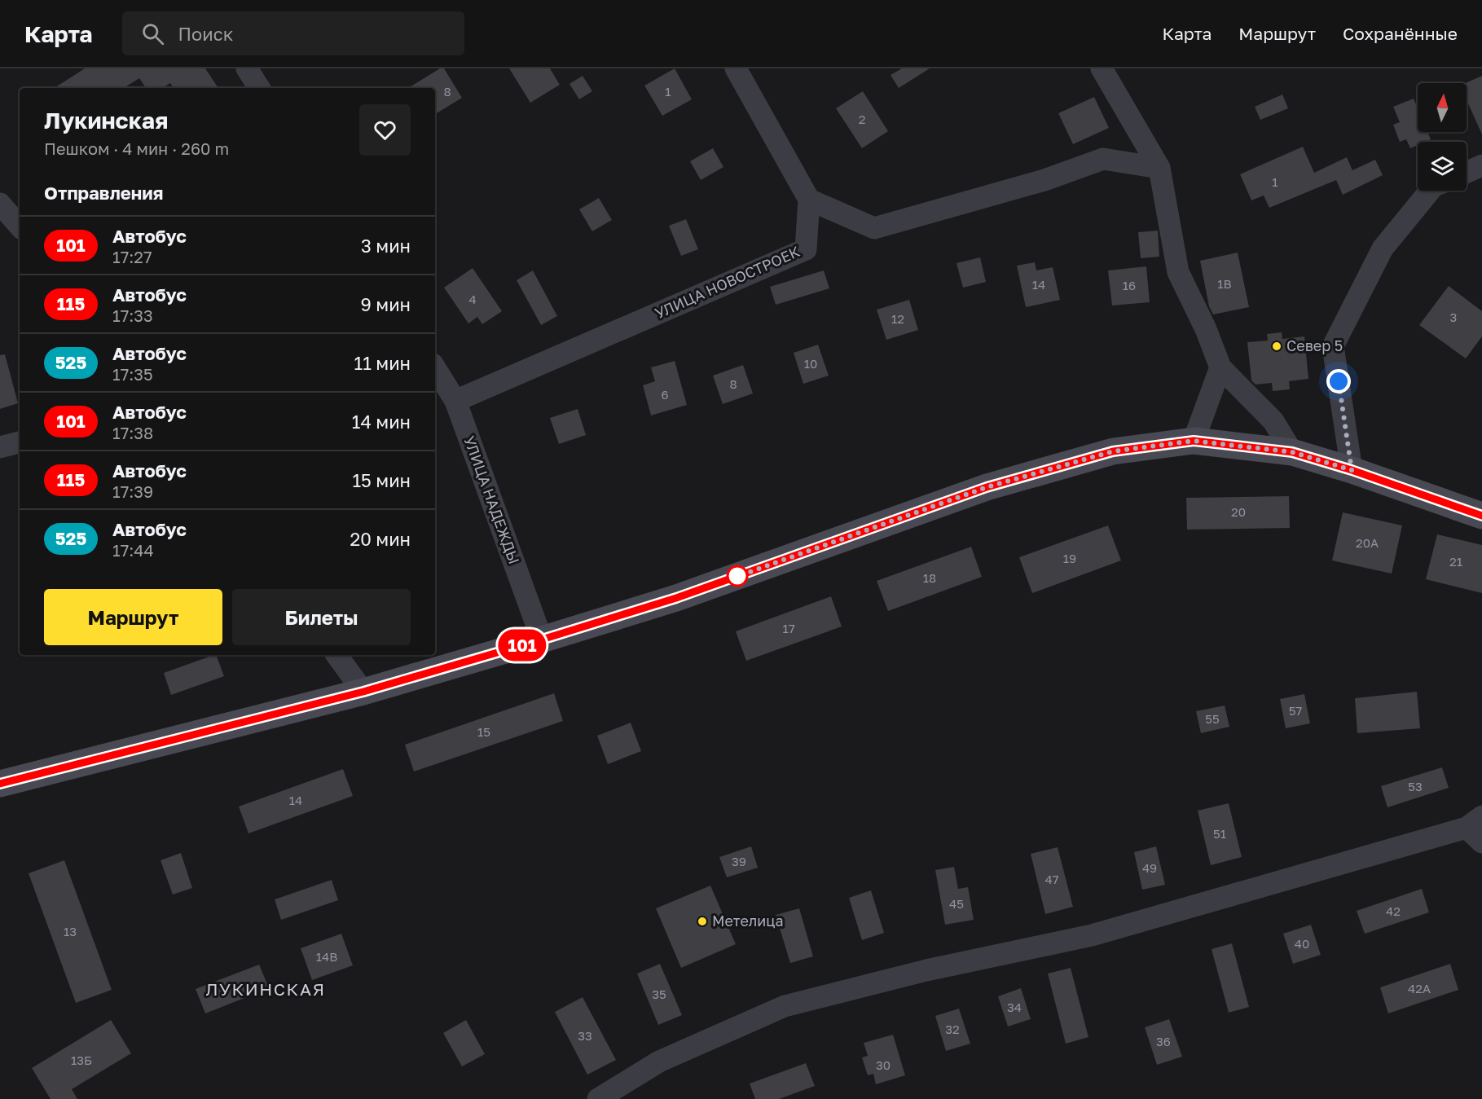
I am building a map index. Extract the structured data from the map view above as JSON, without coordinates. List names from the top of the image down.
{
  "streets": {
    "street": ["УЛИЦА НОВОСТРОЕК", "УЛИЦА НАДЕЖДЫ"]
  },
  "crossings": [
    ["УЛИЦА НОВОСТРОЕК", "УЛИЦА НАДЕЖДЫ"]
  ],
  "districts": ["ЛУКИНСКАЯ"],
  "places": ["Север 5", "Метелица"],
  "lines": ["bus line 101"],
  "house_numbers": [
    "8",
    "1",
    "2",
    "1",
    "1В",
    "14",
    "16",
    "4",
    "3",
    "12",
    "10",
    "8",
    "6",
    "20",
    "20А",
    "19",
    "21",
    "18",
    "17",
    "57",
    "55",
    "15",
    "53",
    "14",
    "51",
    "39",
    "49",
    "47",
    "45",
    "42",
    "13",
    "40",
    "14В",
    "42А",
    "35",
    "34",
    "32",
    "33",
    "36",
    "13Б",
    "30"
  ],
  "north": "top",
  "page": {
    "header": "Карта",
    "search": "Поиск",
    "nav": ["Карта", "Маршрут", "Сохранённые"],
    "on_map": "101",
    "heading": [
      ["Лукинская", "Пешком · 4 мин · 260 m"],
      "Отправления"
    ],
    "list": [
      {
        "mark": "101",
        "name": "Автобус",
        "note": "17:27",
        "value": "3 мин"
      },
      {
        "mark": "115",
        "name": "Автобус",
        "note": "17:33",
        "value": "9 мин"
      },
      {
        "mark": "525",
        "name": "Автобус",
        "note": "17:35",
        "value": "11 мин"
      },
      {
        "mark": "101",
        "name": "Автобус",
        "note": "17:38",
        "value": "14 мин"
      },
      {
        "mark": "115",
        "name": "Автобус",
        "note": "17:39",
        "value": "15 мин"
      },
      {
        "mark": "525",
        "name": "Автобус",
        "note": "17:44",
        "value": "20 мин"
      }
    ],
    "buttons": ["Маршрут", "Билеты"]
  }
}
